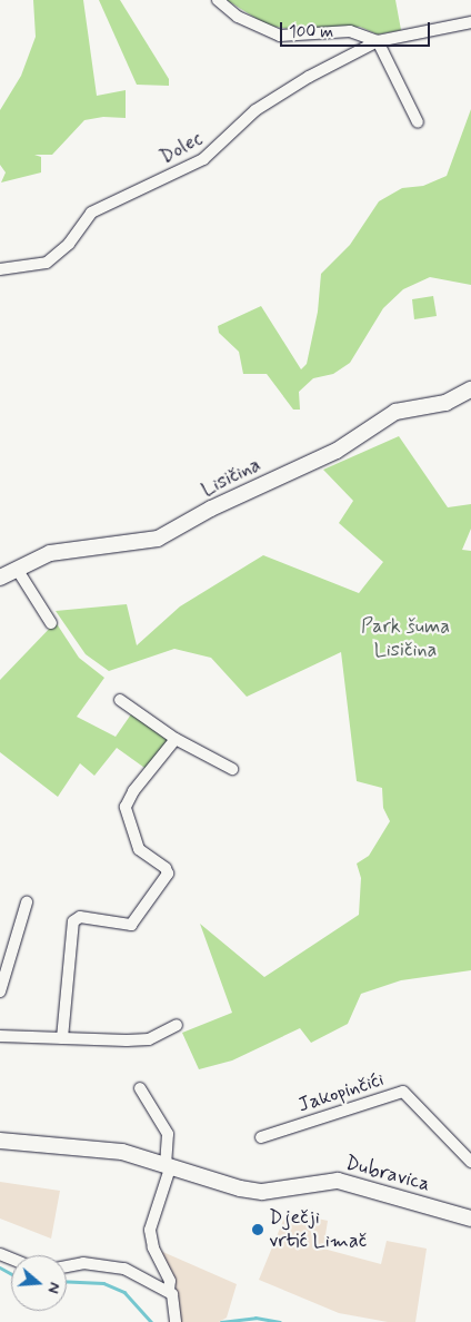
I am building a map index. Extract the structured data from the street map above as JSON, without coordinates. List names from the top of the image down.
{
  "streets": {
    "street": [
      "Dolec",
      "Lisičina",
      "Jakopinčići",
      "Dubravica"
    ]
  },
  "parks": ["Park šuma Lisičina"],
  "places": ["Dječji vrtić Limač"],
  "scale_bar": "100 m",
  "north": "right"
}
